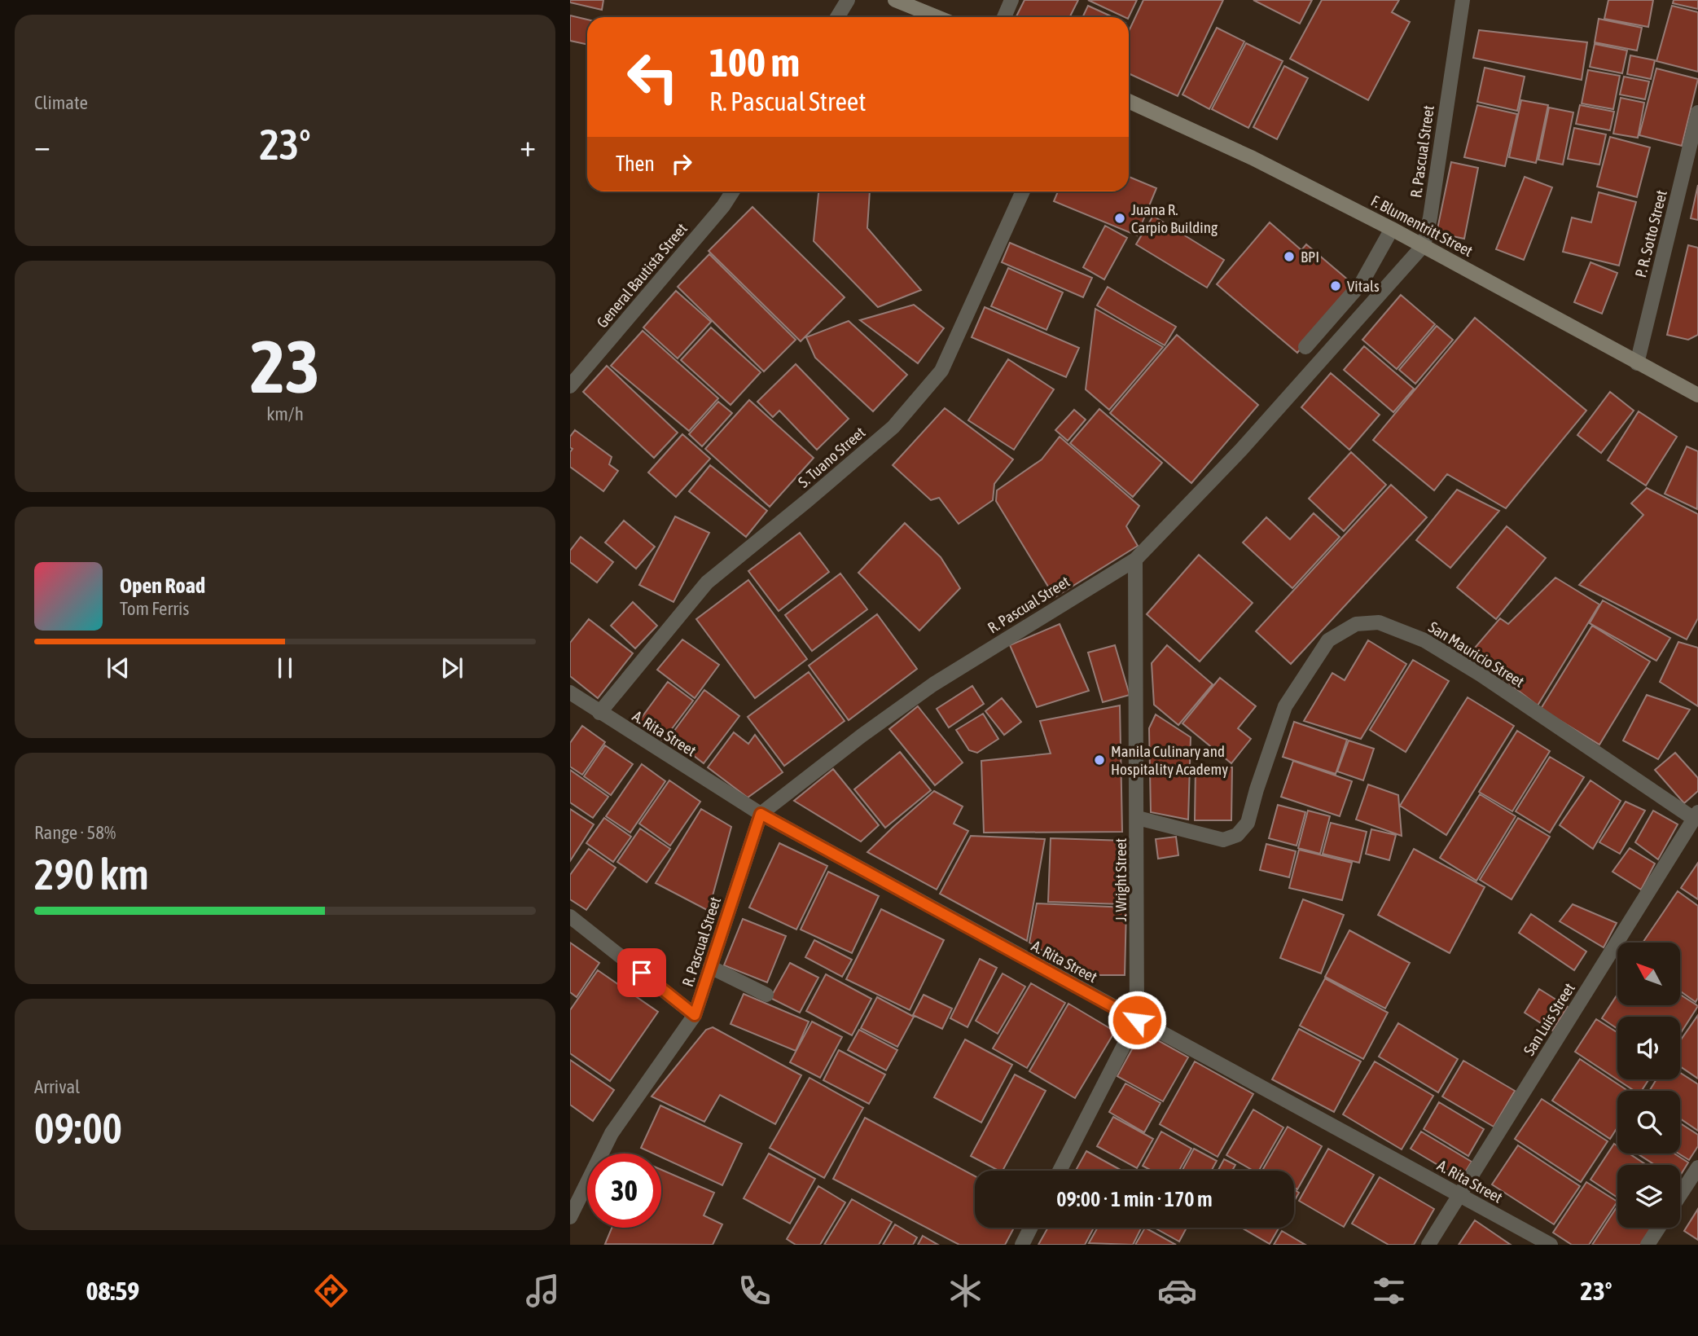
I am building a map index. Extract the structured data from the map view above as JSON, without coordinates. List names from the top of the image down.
{
  "streets": {
    "main road": ["F. Blumentritt Street"],
    "street": [
      "R. Pascual Street",
      "P. R. Sotto Street",
      "General Bautista Street",
      "S. Tuano Street",
      "San Mauricio Street",
      "A. Rita Street",
      "J. Wright Street",
      "San Luis Street"
    ]
  },
  "crossings": [
    ["R. Pascual Street", "F. Blumentritt Street"],
    ["R. Pascual Street", "A. Rita Street"],
    ["R. Pascual Street", "J. Wright Street"],
    ["F. Blumentritt Street", "P. R. Sotto Street"],
    ["S. Tuano Street", "A. Rita Street"],
    ["San Mauricio Street", "J. Wright Street"],
    ["San Mauricio Street", "San Luis Street"],
    ["A. Rita Street", "J. Wright Street"],
    ["A. Rita Street", "San Luis Street"]
  ],
  "places": [
    "Juana R. Carpio Building",
    "BPI",
    "Vitals",
    "Manila Culinary and Hospitality Academy"
  ],
  "north": "top left",
  "page": {
    "tile": [
      "Climate",
      ["23", "km/h"],
      ["Range · 58%", "290 km"],
      ["Arrival", "09:00"]
    ],
    "turn": ["100 m", "R. Pascual Street"],
    "heat": ["−", "23°", "+"],
    "then": "Then",
    "song": ["Open Road", "Tom Ferris"],
    "limit": "30",
    "trip": "09:00 · 1 min · 170 m",
    "tabs": ["08:59", "23°"]
  }
}
